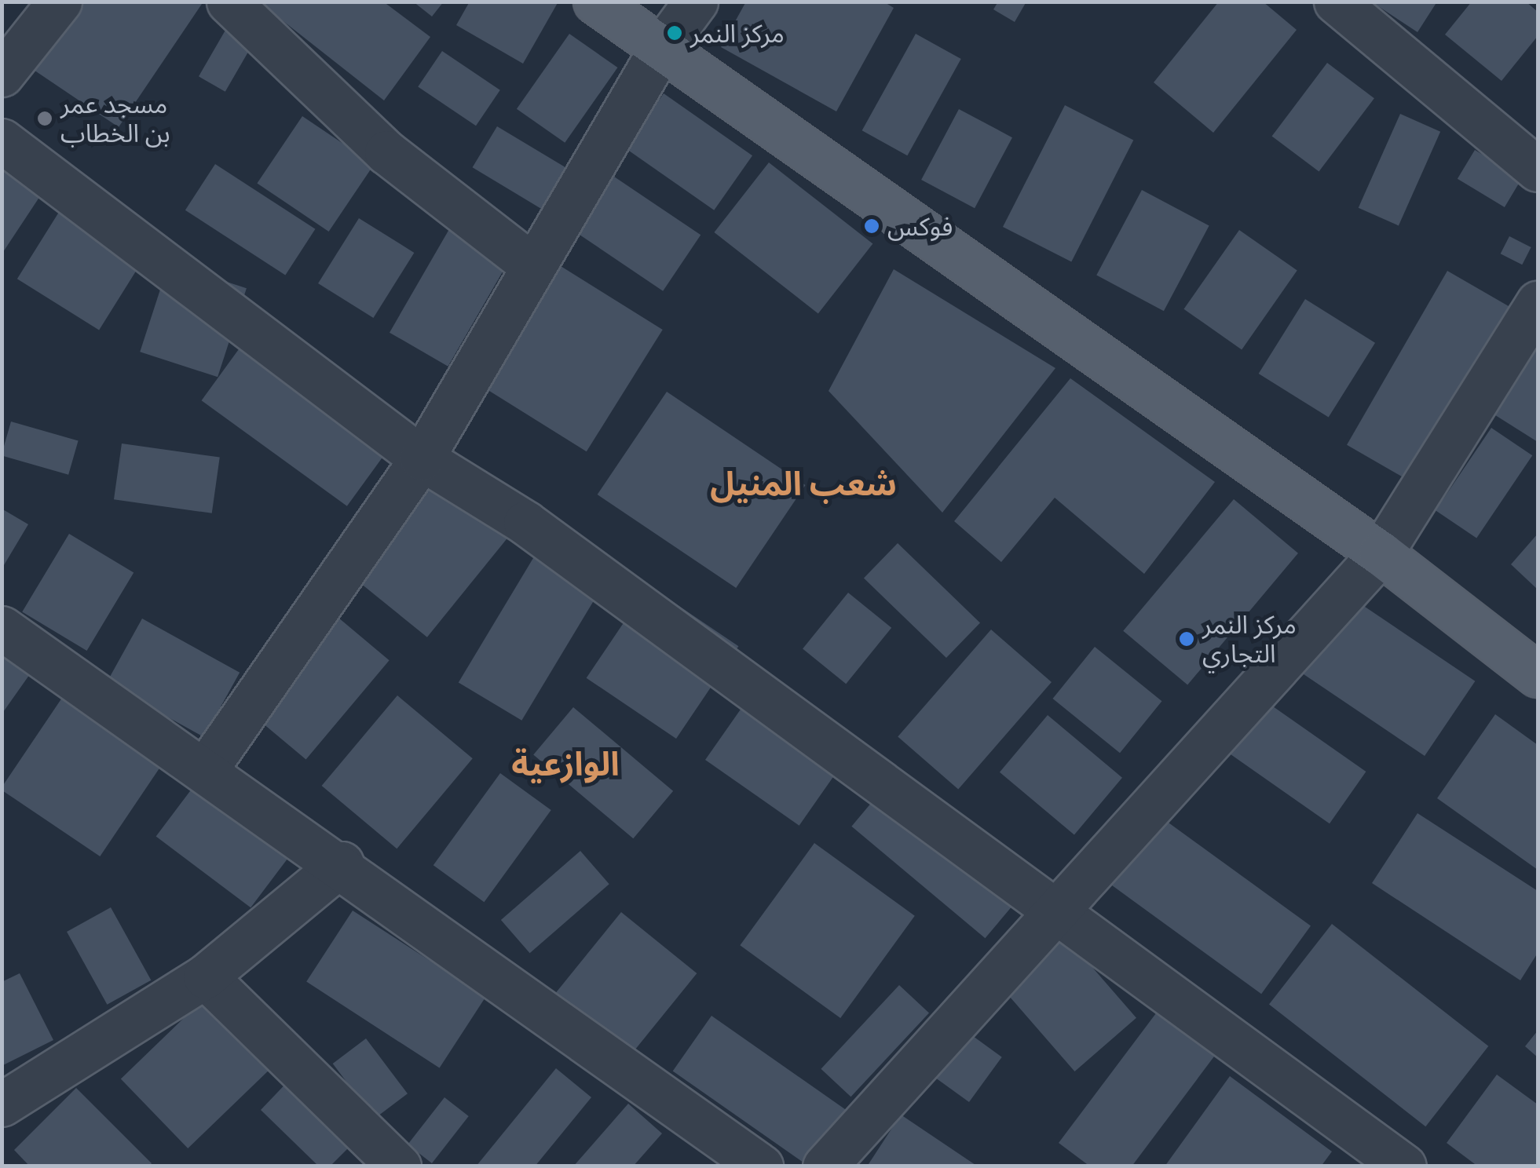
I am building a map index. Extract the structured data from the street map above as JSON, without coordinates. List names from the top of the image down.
{
  "districts": ["شعب المنيل", "الوازعية"],
  "places": [
    "مركز النمر",
    "مسجد عمر بن الخطاب",
    "فوكس",
    "مركز النمر التجاري"
  ]
}
